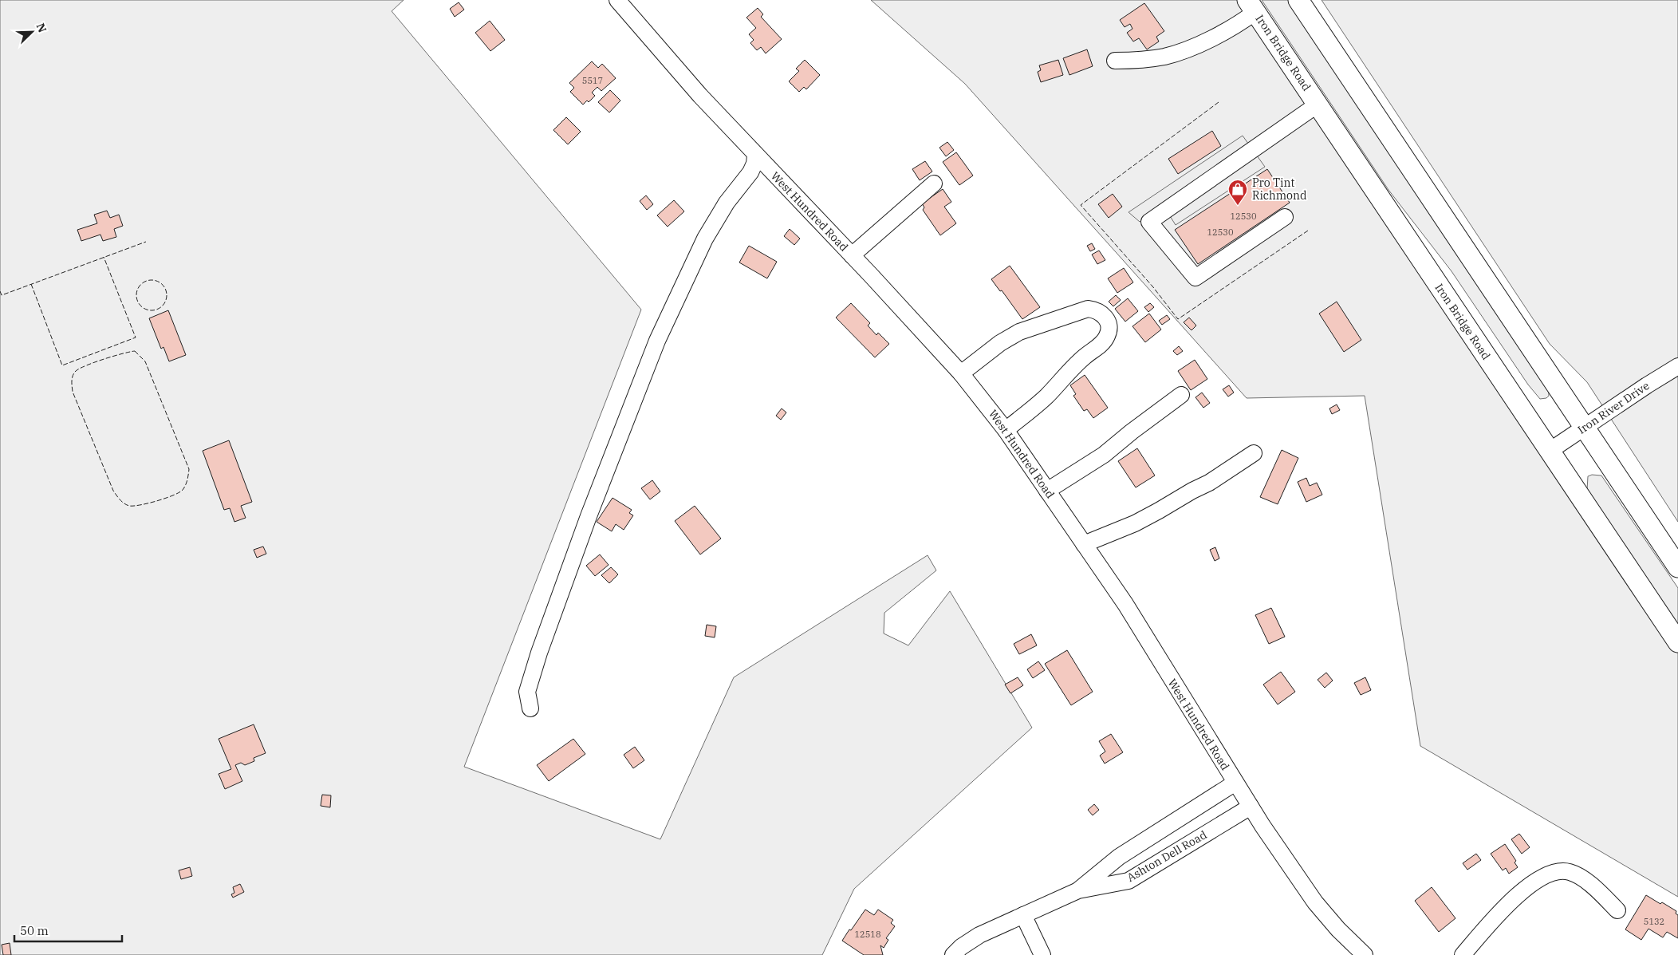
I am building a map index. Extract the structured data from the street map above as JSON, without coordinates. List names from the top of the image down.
{
  "streets": {
    "main road": ["Iron Bridge Road"],
    "street": ["West Hundred Road", "Iron River Drive", "Ashton Dell Road"]
  },
  "crossings": [
    ["Iron Bridge Road", "Iron River Drive"],
    ["West Hundred Road", "Ashton Dell Road"]
  ],
  "places": {
    "shop": ["Pro Tint Richmond"]
  },
  "house_numbers": [
    "5517",
    "12530",
    "12530",
    "5132",
    "12518"
  ],
  "scale_bar": "50 m",
  "north": "top right"
}
